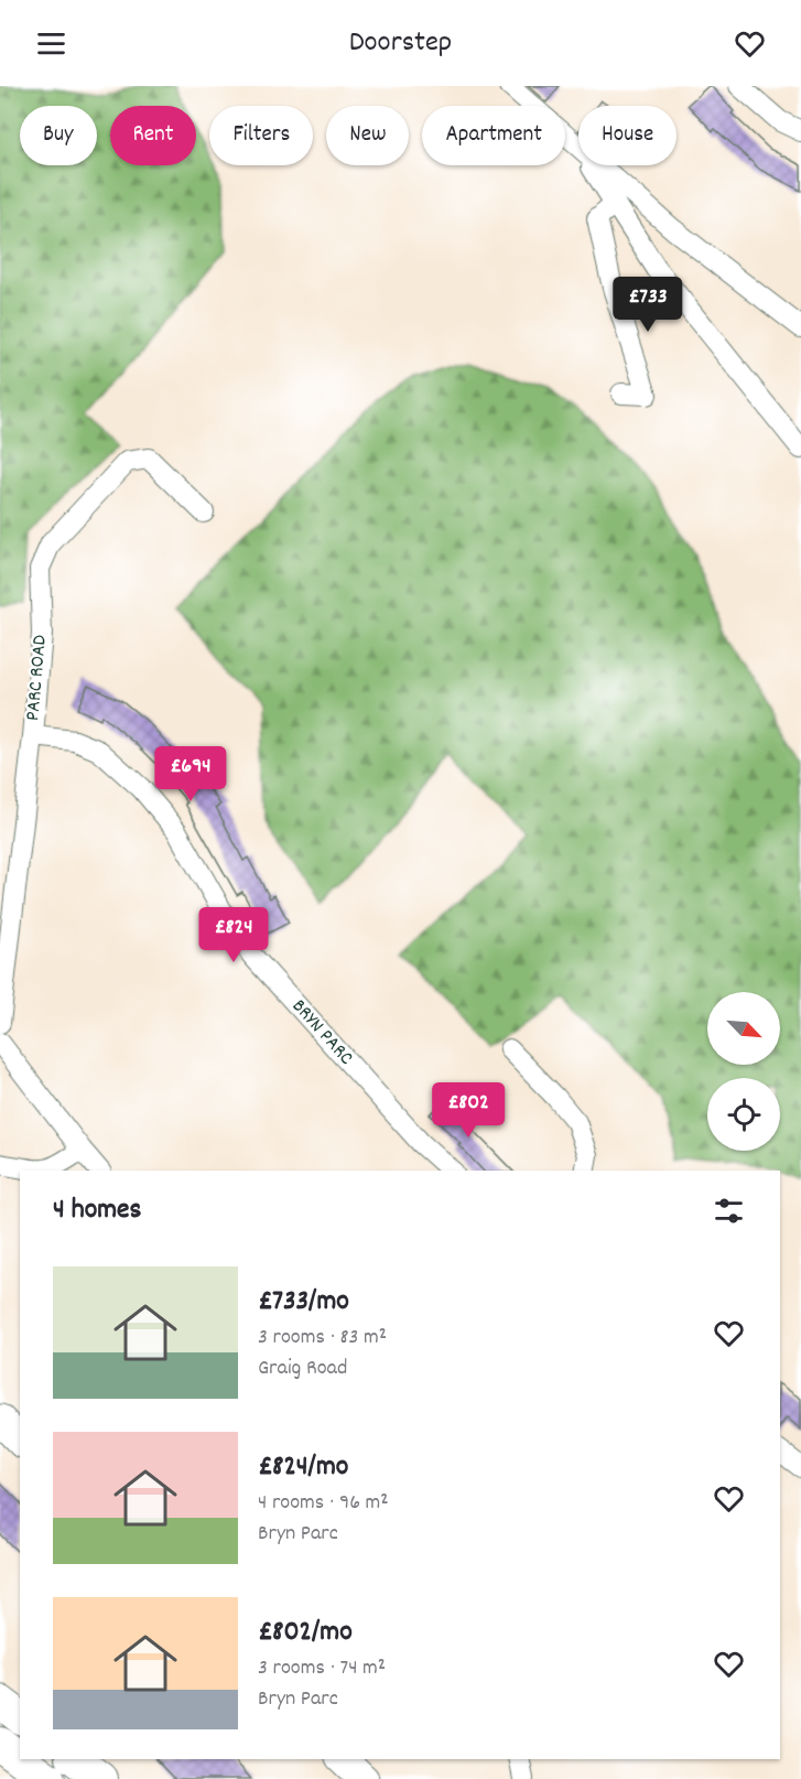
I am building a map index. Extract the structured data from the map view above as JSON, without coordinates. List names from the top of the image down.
{
  "streets": {
    "street": ["PARC ROAD", "BRYN PARC"]
  },
  "crossings": [
    ["PARC ROAD", "BRYN PARC"]
  ],
  "north": "bottom right",
  "page": {
    "header": "Doorstep",
    "chip": [
      "Buy",
      "Rent",
      "Filters",
      "New",
      "Apartment",
      "House"
    ],
    "price": [
      "£733",
      "£694",
      "£824",
      "£802"
    ],
    "heading": "4 homes",
    "list": [
      {
        "name": "£733/mo",
        "note": "3 rooms · 83 m² · Graig Road"
      },
      {
        "name": "£824/mo",
        "note": "4 rooms · 96 m² · Bryn Parc"
      },
      {
        "name": "£802/mo",
        "note": "3 rooms · 74 m² · Bryn Parc"
      }
    ]
  }
}
